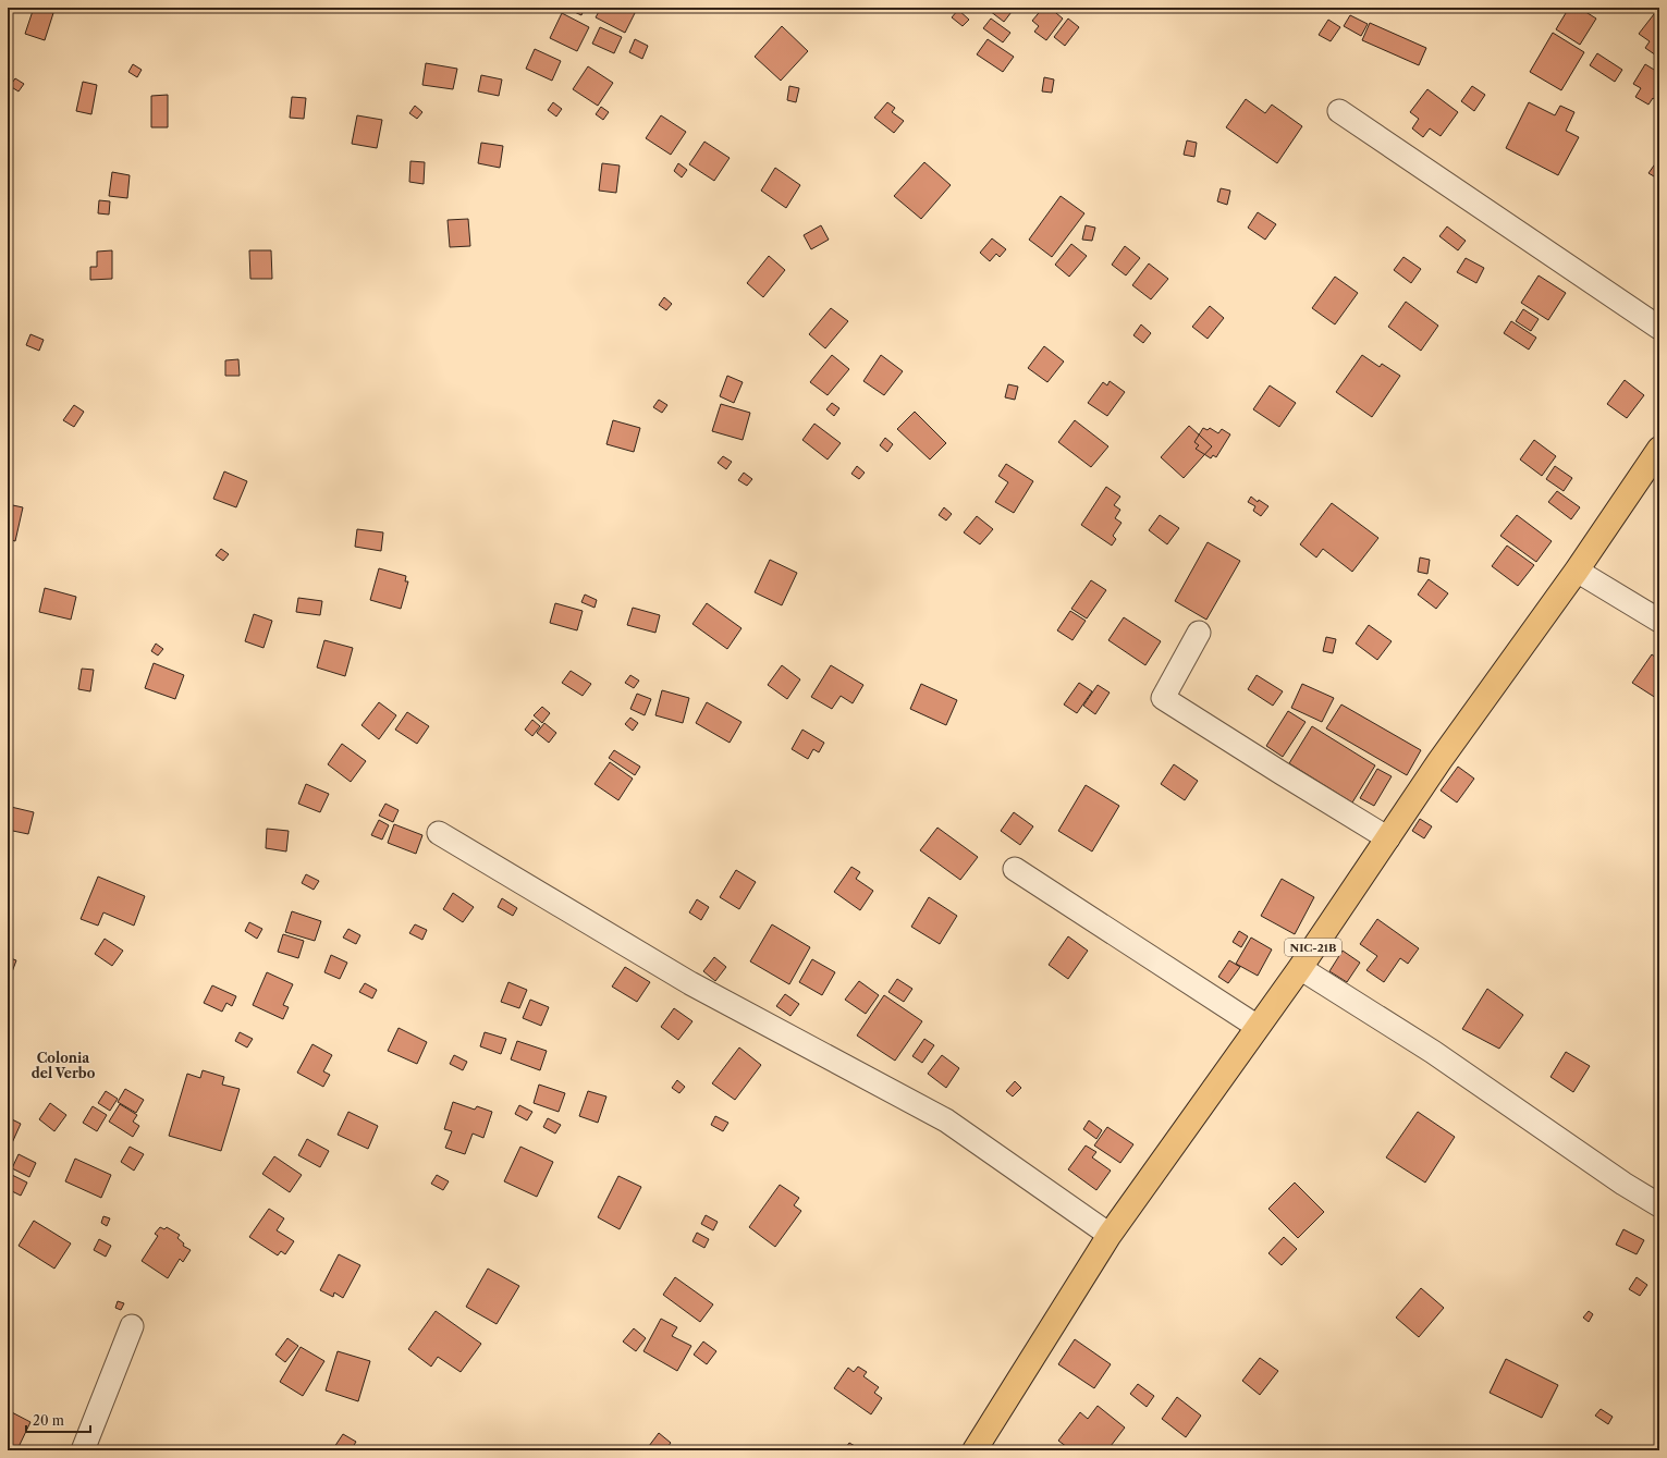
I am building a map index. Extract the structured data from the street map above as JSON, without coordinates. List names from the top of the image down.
{
  "streets": {
    "highway": ["NIC-21B"]
  },
  "districts": ["Colonia del Verbo"],
  "scale_bar": "20 m"
}
